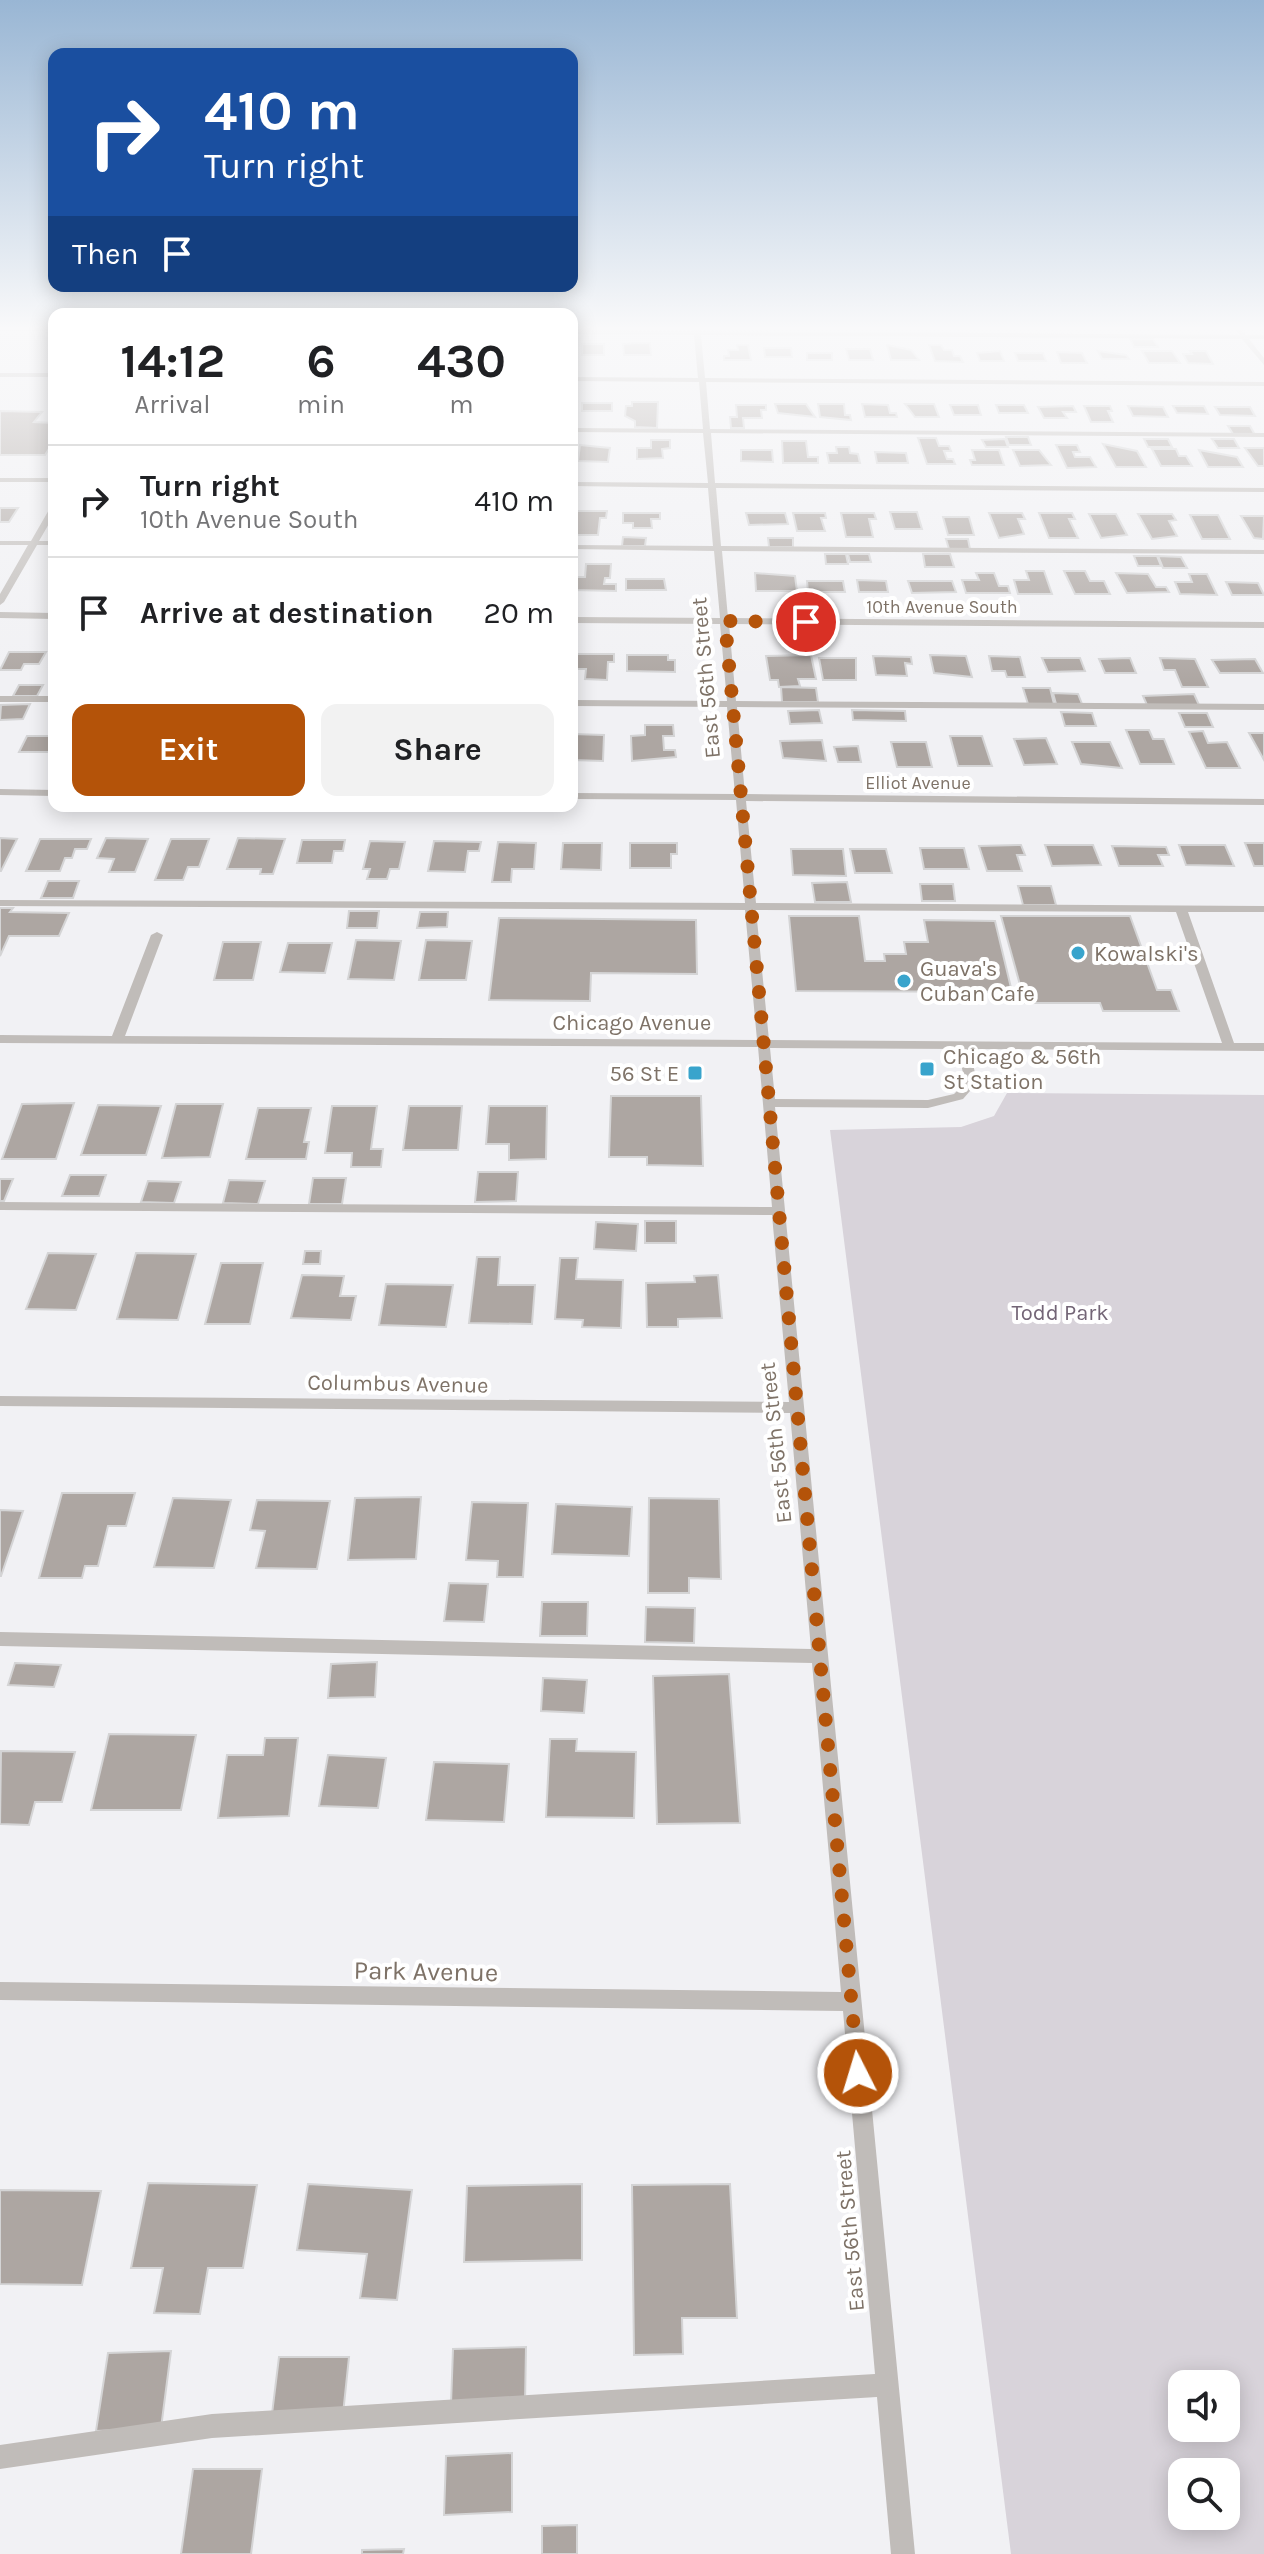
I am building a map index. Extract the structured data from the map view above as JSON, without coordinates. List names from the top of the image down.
{
  "streets": {
    "street": [
      "10th Avenue South",
      "East 56th Street",
      "Elliot Avenue",
      "Chicago Avenue",
      "Columbus Avenue",
      "Park Avenue"
    ]
  },
  "crossings": [
    ["10th Avenue South", "East 56th Street"],
    ["East 56th Street", "Elliot Avenue"],
    ["East 56th Street", "Chicago Avenue"],
    ["East 56th Street", "Columbus Avenue"],
    ["East 56th Street", "Park Avenue"]
  ],
  "parks": ["Todd Park"],
  "places": {
    "other": ["Kowalski's", "Guava's Cuban Cafe"],
    "transit": ["Chicago & 56th St Station", "56 St E"]
  },
  "page": {
    "turn": ["410 m", "Turn right"],
    "then": "Then",
    "eta": [
      "14:12",
      "Arrival",
      "6",
      "min",
      "430",
      "m"
    ],
    "list": [
      {
        "name": "Turn right",
        "note": "10th Avenue South",
        "value": "410 m"
      },
      {
        "name": "Arrive at destination",
        "value": "20 m"
      }
    ],
    "buttons": ["Exit", "Share"]
  }
}
